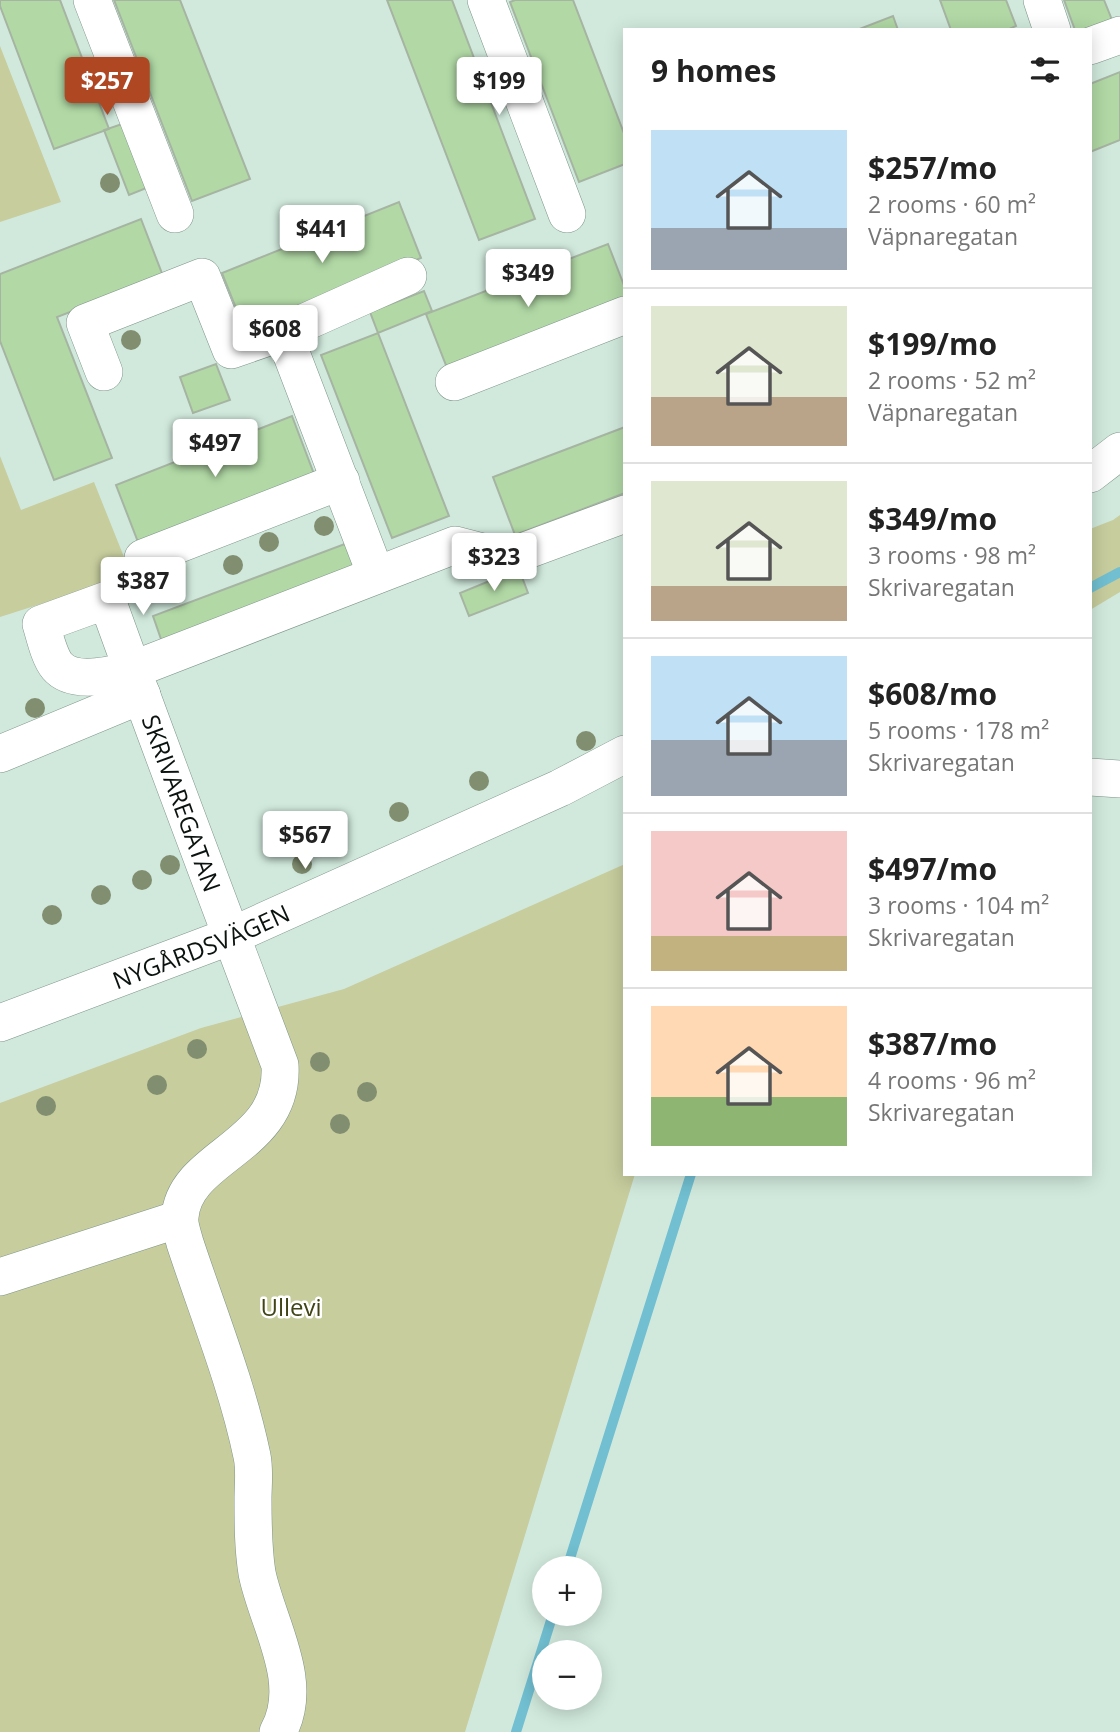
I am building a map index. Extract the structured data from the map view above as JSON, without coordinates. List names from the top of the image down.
{
  "streets": {
    "street": ["SKRIVAREGATAN", "NYGÅRDSVÄGEN"]
  },
  "crossings": [
    ["SKRIVAREGATAN", "NYGÅRDSVÄGEN"]
  ],
  "parks": ["Ullevi"],
  "page": {
    "heading": "9 homes",
    "price": [
      "$257",
      "$199",
      "$441",
      "$349",
      "$608",
      "$497",
      "$323",
      "$387",
      "$567"
    ],
    "list": [
      {
        "name": "$257/mo",
        "note": "2 rooms · 60 m² · Väpnaregatan"
      },
      {
        "name": "$199/mo",
        "note": "2 rooms · 52 m² · Väpnaregatan"
      },
      {
        "name": "$349/mo",
        "note": "3 rooms · 98 m² · Skrivaregatan"
      },
      {
        "name": "$608/mo",
        "note": "5 rooms · 178 m² · Skrivaregatan"
      },
      {
        "name": "$497/mo",
        "note": "3 rooms · 104 m² · Skrivaregatan"
      },
      {
        "name": "$387/mo",
        "note": "4 rooms · 96 m² · Skrivaregatan"
      }
    ],
    "map_buttons": ["+", "−"]
  }
}
